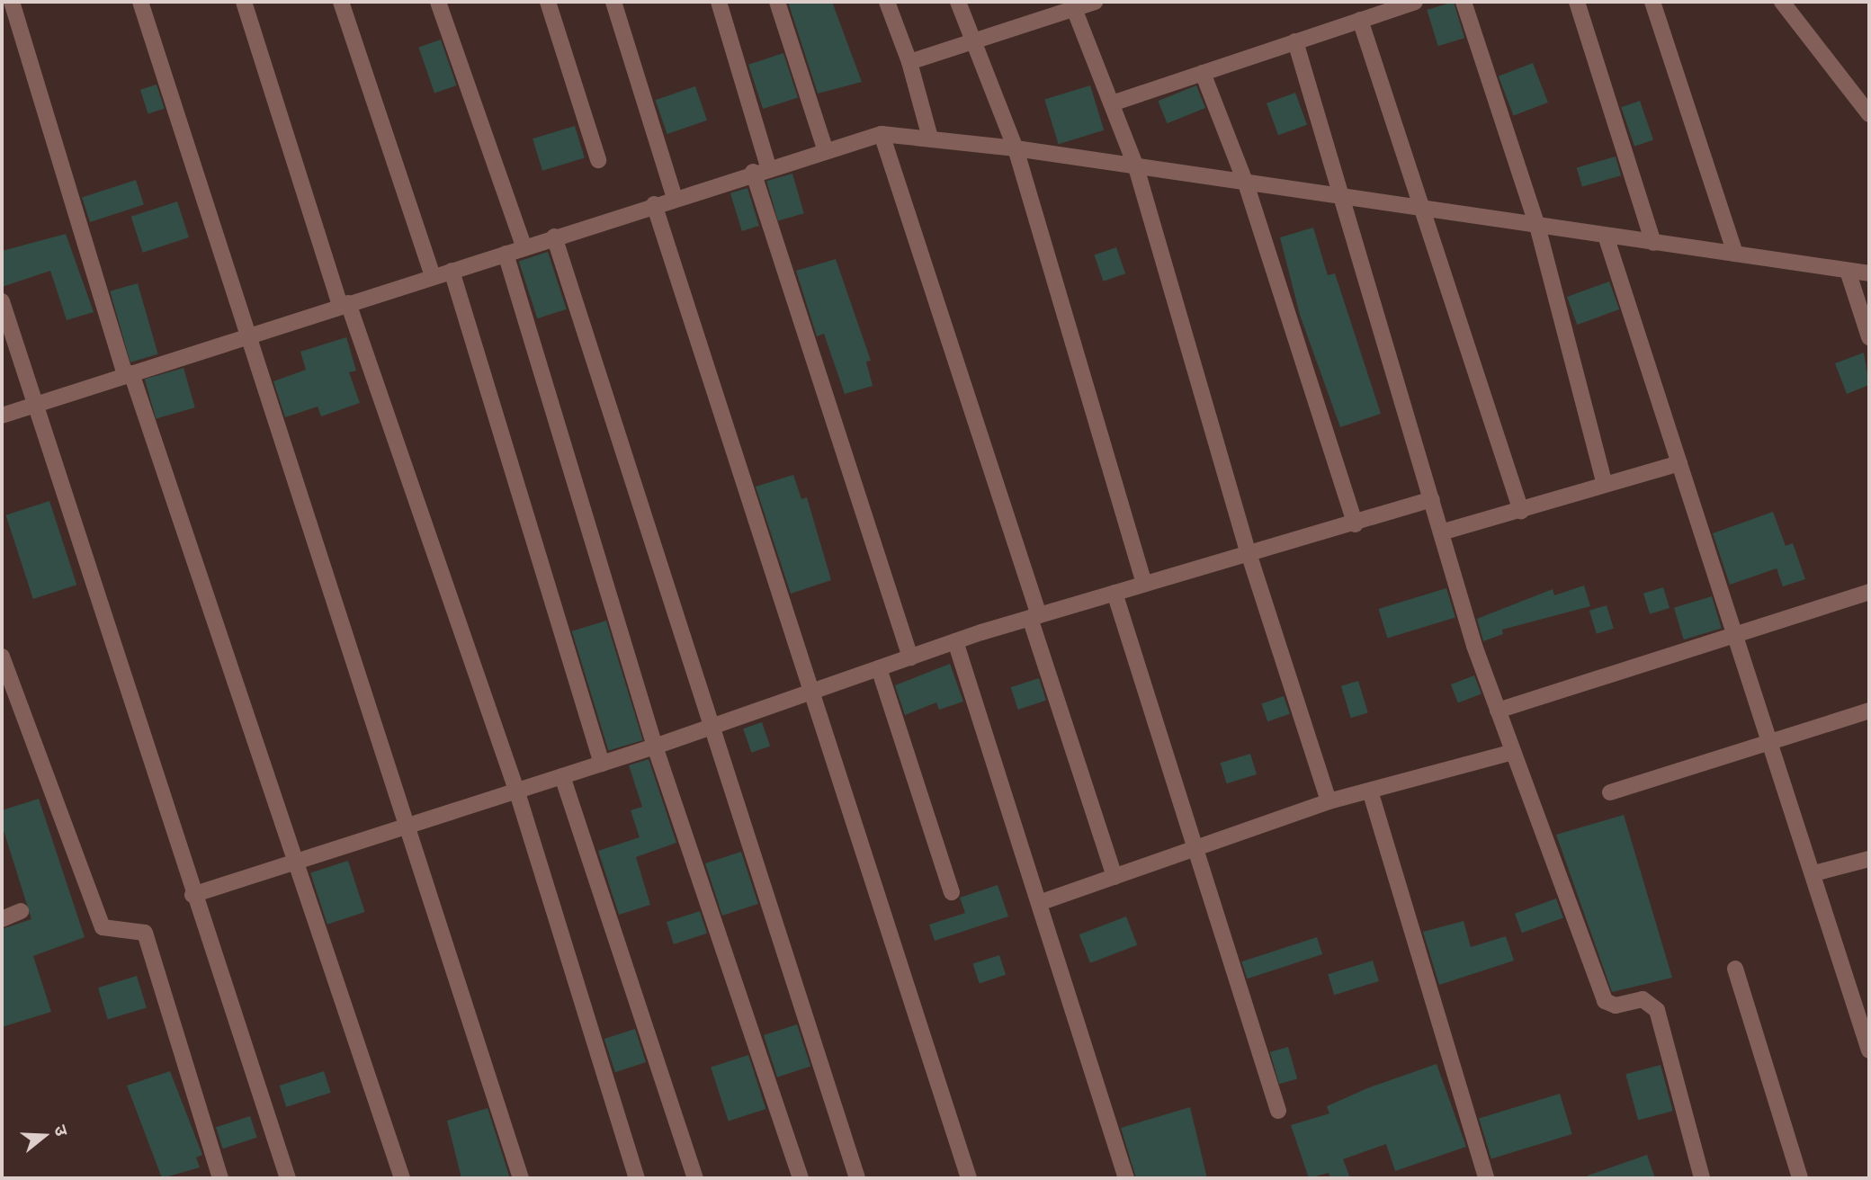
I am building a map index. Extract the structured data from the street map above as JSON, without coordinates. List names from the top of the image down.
{
  "north": "right"
}
